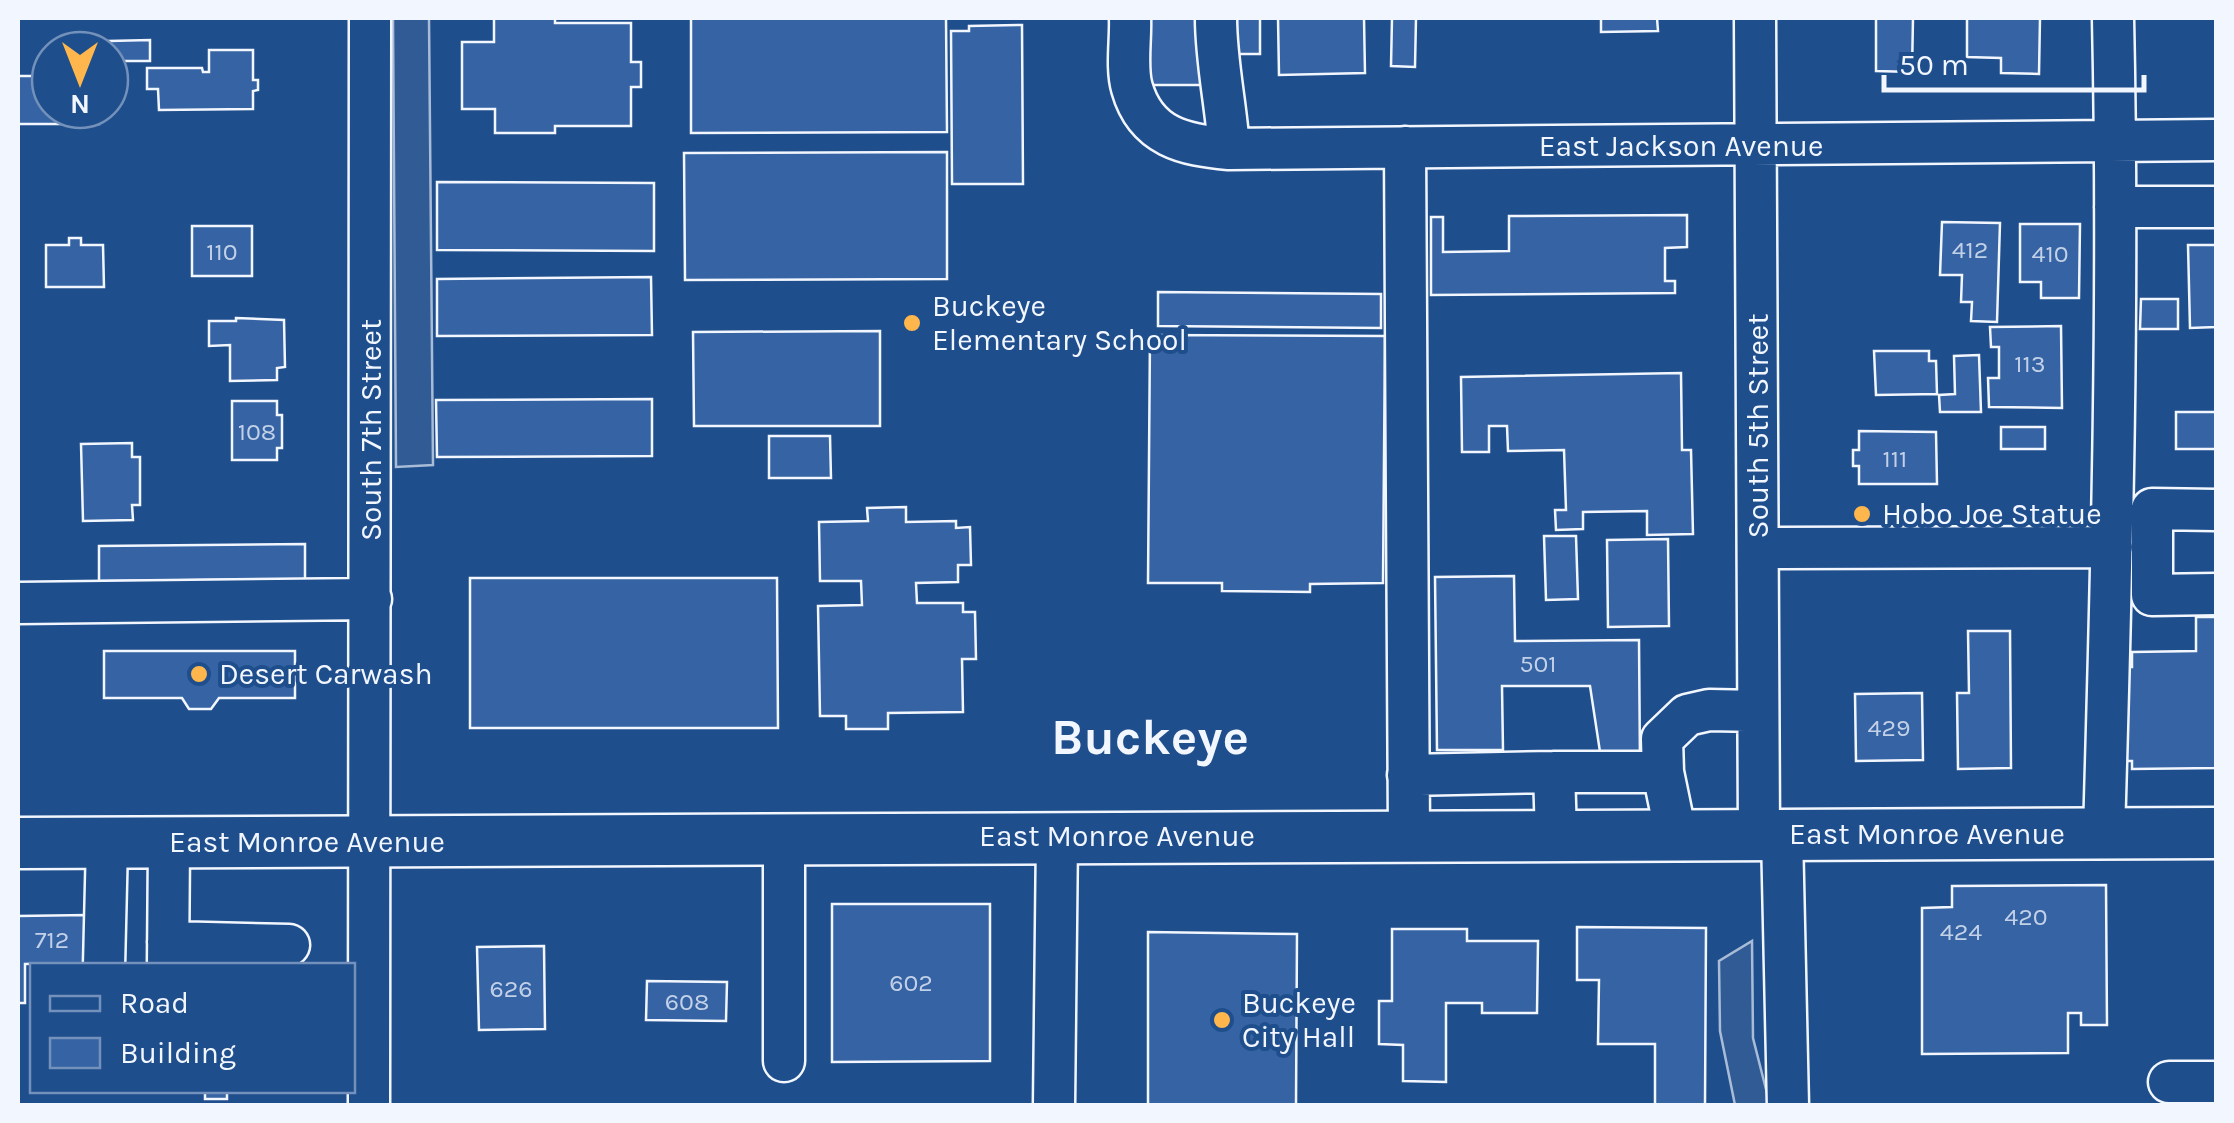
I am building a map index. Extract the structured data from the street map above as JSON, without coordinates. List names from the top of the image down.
{
  "streets": {
    "main road": ["East Monroe Avenue"],
    "street": ["East Jackson Avenue", "South 5th Street", "South 7th Street"]
  },
  "crossings": [
    ["East Jackson Avenue", "South 5th Street"],
    ["South 5th Street", "East Monroe Avenue"],
    ["South 7th Street", "East Monroe Avenue"]
  ],
  "districts": ["Buckeye"],
  "places": [
    "Buckeye Elementary School",
    "Hobo Joe Statue",
    "Desert Carwash",
    "Buckeye City Hall"
  ],
  "house_numbers": [
    "412",
    "110",
    "410",
    "113",
    "108",
    "111",
    "501",
    "429",
    "420",
    "424",
    "712",
    "602",
    "626",
    "608"
  ],
  "legend": ["Road", "Building"],
  "scale_bar": "50 m",
  "north": "bottom"
}
